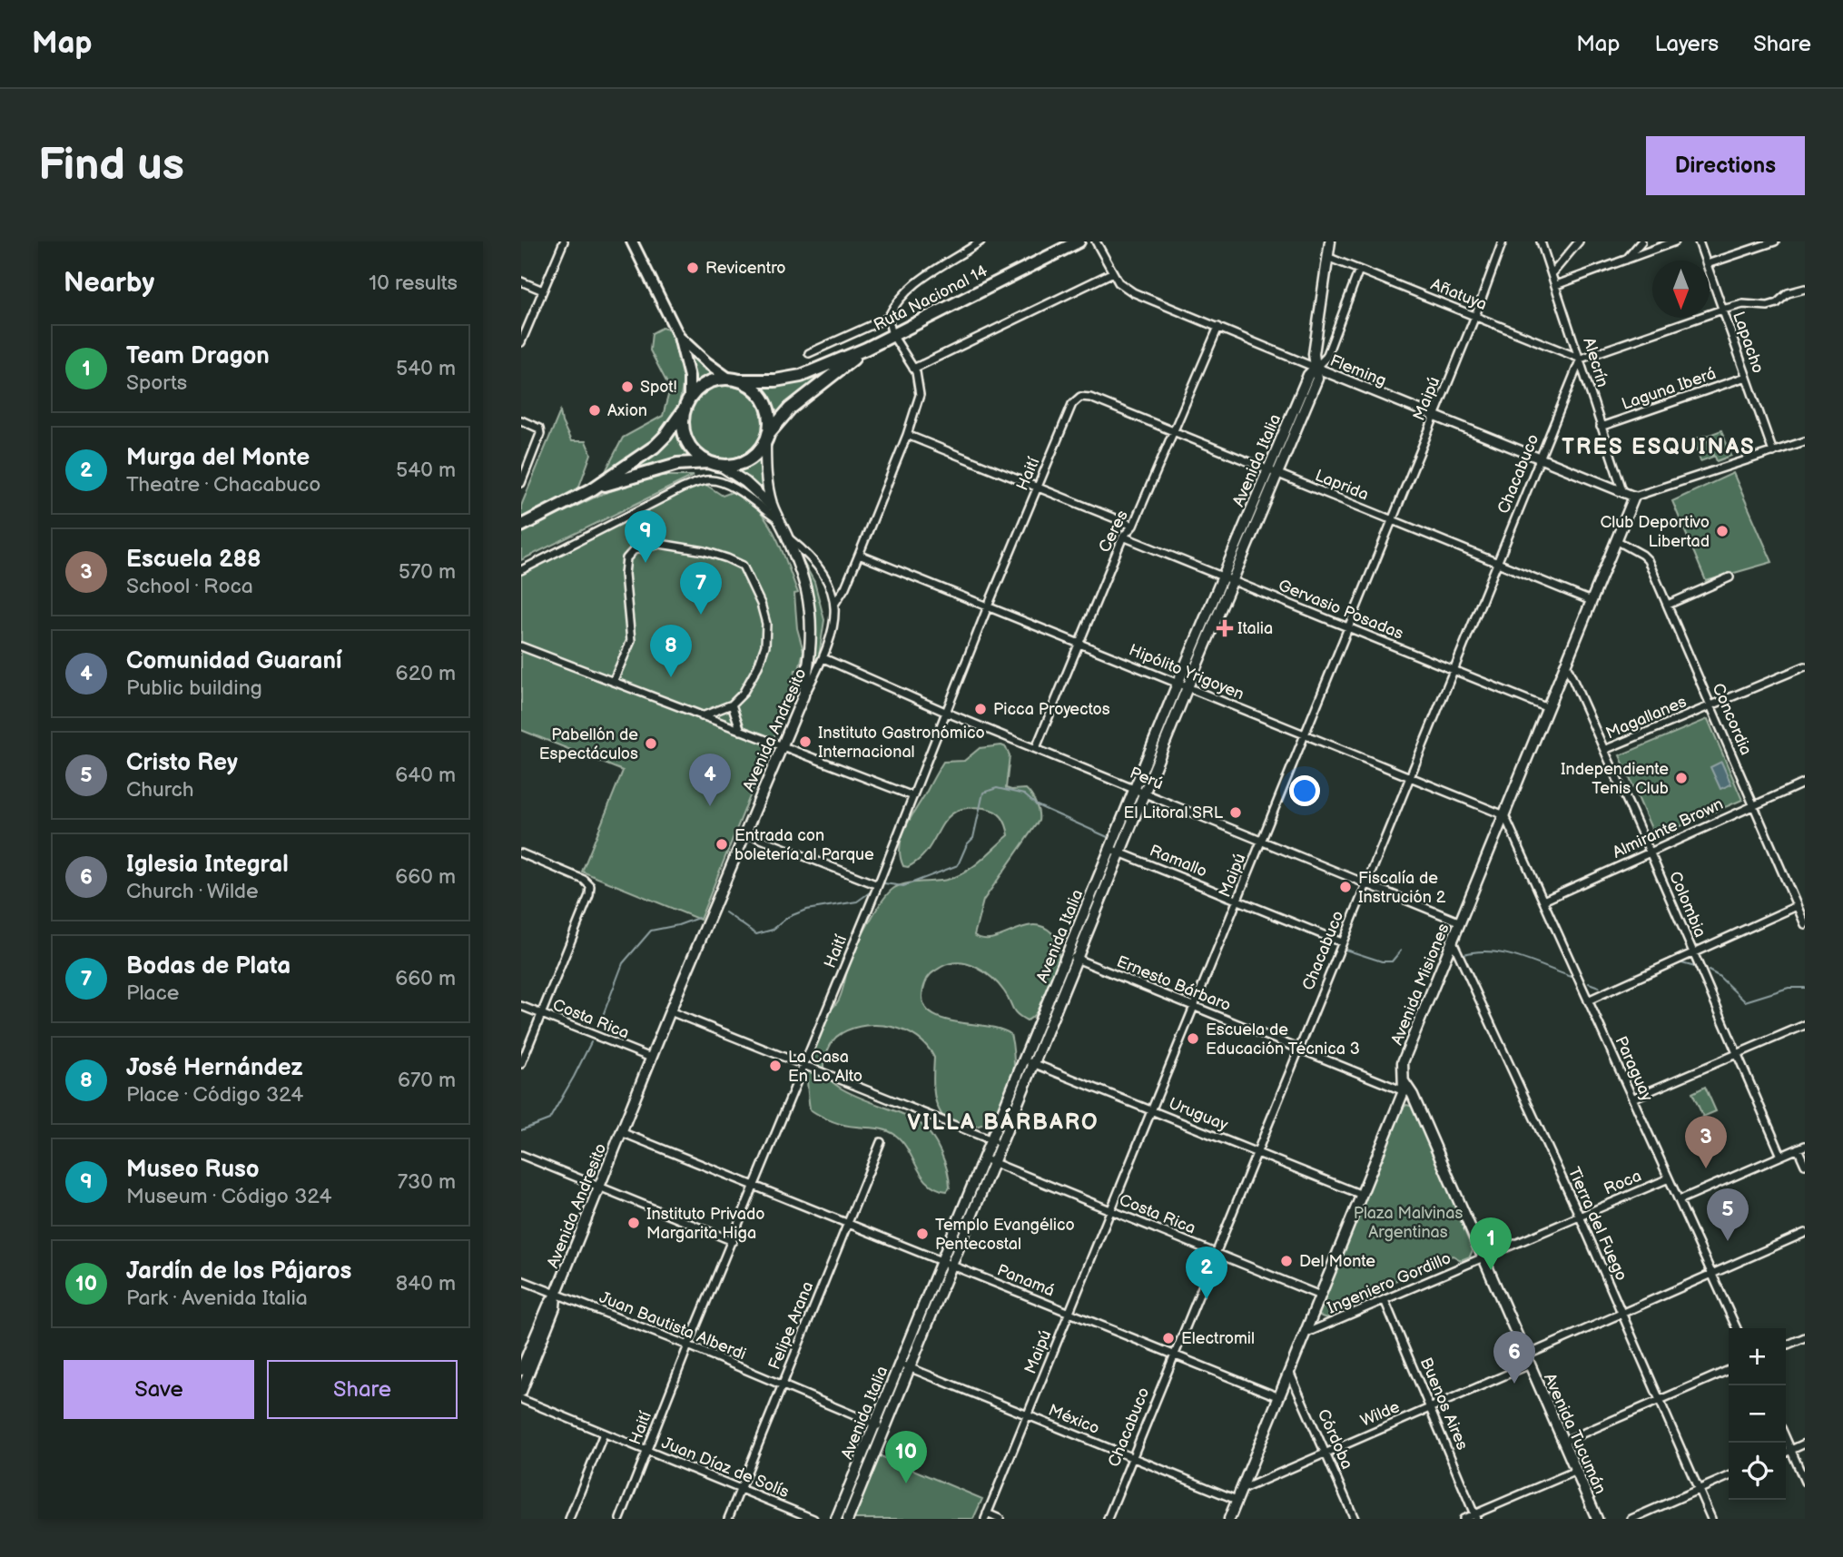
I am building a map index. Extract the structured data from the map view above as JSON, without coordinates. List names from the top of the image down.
{
  "streets": {
    "highway": ["Ruta Nacional 14"],
    "main road": [
      "Avenida Italia",
      "Avenida Andresito",
      "Avenida Misiones",
      "Avenida Tucumán"
    ],
    "street": [
      "Añatuya",
      "Lapacho",
      "Alecrín",
      "Fleming",
      "Laguna Iberá",
      "Maipú",
      "Haití",
      "Chacabuco",
      "Laprida",
      "Ceres",
      "Gervasio Posadas",
      "Hipólito Yrigoyen",
      "Magallanes",
      "Concordia",
      "Perú",
      "Almirante Brown",
      "Ramallo",
      "Colombia",
      "Ernesto Bárbaro",
      "Costa Rica",
      "Paraguay",
      "Uruguay",
      "Roca",
      "Tierra del Fuego",
      "Panamá",
      "Ingeniero Gordillo",
      "Juan Bautista Alberdi",
      "Felipe Arana",
      "Buenos Aires",
      "Wilde",
      "México",
      "Córdoba",
      "Juan Díaz de Solís"
    ]
  },
  "crossings": [
    ["Añatuya", "Alecrín"],
    ["Añatuya", "Maipú"],
    ["Añatuya", "Avenida Italia"],
    ["Añatuya", "Chacabuco"],
    ["Ruta Nacional 14", "Avenida Andresito"],
    ["Lapacho", "Laguna Iberá"],
    ["Alecrín", "Fleming"],
    ["Alecrín", "Laguna Iberá"],
    ["Alecrín", "Chacabuco"],
    ["Fleming", "Maipú"],
    ["Fleming", "Avenida Italia"],
    ["Fleming", "Chacabuco"],
    ["Fleming", "Ceres"],
    ["Fleming", "Avenida Misiones"],
    ["Maipú", "Laprida"],
    ["Maipú", "Gervasio Posadas"],
    ["Maipú", "Hipólito Yrigoyen"],
    ["Maipú", "Perú"],
    ["Maipú", "Ramallo"],
    ["Maipú", "Ernesto Bárbaro"],
    ["Maipú", "Costa Rica"],
    ["Maipú", "Uruguay"],
    ["Maipú", "Panamá"],
    ["Maipú", "México"],
    ["Avenida Italia", "Laprida"],
    ["Avenida Italia", "Gervasio Posadas"],
    ["Avenida Italia", "Hipólito Yrigoyen"],
    ["Avenida Italia", "Perú"],
    ["Avenida Italia", "Ramallo"],
    ["Avenida Italia", "Ernesto Bárbaro"],
    ["Avenida Italia", "Costa Rica"],
    ["Avenida Italia", "Uruguay"],
    ["Avenida Italia", "Panamá"],
    ["Avenida Italia", "Juan Bautista Alberdi"],
    ["Avenida Italia", "México"],
    ["Haití", "Laprida"],
    ["Haití", "Hipólito Yrigoyen"],
    ["Haití", "Perú"],
    ["Haití", "Panamá"],
    ["Haití", "Juan Bautista Alberdi"],
    ["Haití", "Juan Díaz de Solís"],
    ["Chacabuco", "Laprida"],
    ["Chacabuco", "Gervasio Posadas"],
    ["Chacabuco", "Hipólito Yrigoyen"],
    ["Chacabuco", "Perú"],
    ["Chacabuco", "Ramallo"],
    ["Chacabuco", "Ernesto Bárbaro"],
    ["Chacabuco", "Costa Rica"],
    ["Chacabuco", "Uruguay"],
    ["Chacabuco", "Panamá"],
    ["Chacabuco", "México"],
    ["Laprida", "Ceres"],
    ["Laprida", "Avenida Misiones"],
    ["Ceres", "Gervasio Posadas"],
    ["Ceres", "Hipólito Yrigoyen"],
    ["Ceres", "Perú"],
    ["Gervasio Posadas", "Avenida Misiones"],
    ["Hipólito Yrigoyen", "Avenida Andresito"],
    ["Hipólito Yrigoyen", "Avenida Misiones"],
    ["Hipólito Yrigoyen", "Paraguay"],
    ["Magallanes", "Concordia"],
    ["Magallanes", "Colombia"],
    ["Concordia", "Almirante Brown"],
    ["Concordia", "Avenida Misiones"],
    ["Avenida Andresito", "Perú"],
    ["Avenida Andresito", "Costa Rica"],
    ["Avenida Andresito", "Panamá"],
    ["Avenida Andresito", "Juan Bautista Alberdi"],
    ["Perú", "Avenida Misiones"],
    ["Almirante Brown", "Colombia"],
    ["Almirante Brown", "Paraguay"],
    ["Colombia", "Avenida Misiones"],
    ["Ernesto Bárbaro", "Avenida Tucumán"],
    ["Avenida Misiones", "Paraguay"],
    ["Avenida Misiones", "Tierra del Fuego"],
    ["Avenida Misiones", "Avenida Tucumán"],
    ["Paraguay", "Roca"],
    ["Paraguay", "Wilde"],
    ["Roca", "Tierra del Fuego"],
    ["Roca", "Ingeniero Gordillo"],
    ["Roca", "Avenida Tucumán"],
    ["Tierra del Fuego", "Wilde"],
    ["Panamá", "Felipe Arana"],
    ["Ingeniero Gordillo", "Buenos Aires"],
    ["Ingeniero Gordillo", "Avenida Tucumán"],
    ["Juan Bautista Alberdi", "Felipe Arana"],
    ["Felipe Arana", "Juan Díaz de Solís"],
    ["Buenos Aires", "Wilde"],
    ["Wilde", "Avenida Tucumán"],
    ["Wilde", "Córdoba"]
  ],
  "districts": ["TRES ESQUINAS", "VILLA BÁRBARO"],
  "parks": ["Plaza Malvinas Argentinas"],
  "places": {
    "other": [
      "Revicentro",
      "Spot!",
      "Axion",
      "Club Deportivo Libertad",
      "Picca Proyectos",
      "Instituto Gastronómico Internacional",
      "Pabellón de Espectáculos",
      "Independiente Tenis Club",
      "El Litoral SRL",
      "Entrada con boletería al Parque",
      "Fiscalía de Instrución 2",
      "Escuela de Educación Técnica 3",
      "La Casa En Lo Alto",
      "Instituto Privado Margarita Higa",
      "Templo Evangélico Pentecostal",
      "Del Monte",
      "Electromil"
    ],
    "health": ["Italia"]
  },
  "north": "bottom",
  "page": {
    "header": "Map",
    "nav": ["Map", "Layers", "Share"],
    "buttons": [
      "Directions",
      ["Save", "Share"]
    ],
    "title": "Find us",
    "heading": ["Nearby", "10 results"],
    "list": [
      {
        "mark": "1",
        "name": "Team Dragon",
        "note": "Sports",
        "value": "540 m"
      },
      {
        "mark": "2",
        "name": "Murga del Monte",
        "note": "Theatre · Chacabuco",
        "value": "540 m"
      },
      {
        "mark": "3",
        "name": "Escuela 288",
        "note": "School · Roca",
        "value": "570 m"
      },
      {
        "mark": "4",
        "name": "Comunidad Guaraní",
        "note": "Public building",
        "value": "620 m"
      },
      {
        "mark": "5",
        "name": "Cristo Rey",
        "note": "Church",
        "value": "640 m"
      },
      {
        "mark": "6",
        "name": "Iglesia Integral",
        "note": "Church · Wilde",
        "value": "660 m"
      },
      {
        "mark": "7",
        "name": "Bodas de Plata",
        "note": "Place",
        "value": "660 m"
      },
      {
        "mark": "8",
        "name": "José Hernández",
        "note": "Place · Código 324",
        "value": "670 m"
      },
      {
        "mark": "9",
        "name": "Museo Ruso",
        "note": "Museum · Código 324",
        "value": "730 m"
      },
      {
        "mark": "10",
        "name": "Jardín de los Pájaros",
        "note": "Park · Avenida Italia",
        "value": "840 m"
      }
    ],
    "pins": [
      "9",
      "7",
      "8",
      "4",
      "3",
      "5",
      "1",
      "2",
      "6",
      "10"
    ],
    "map_buttons": ["+", "−"]
  }
}
